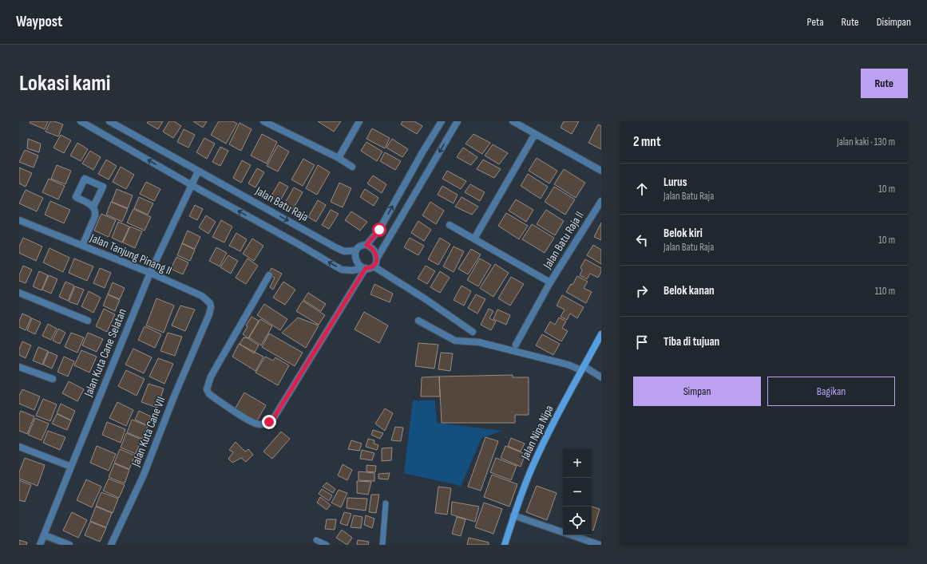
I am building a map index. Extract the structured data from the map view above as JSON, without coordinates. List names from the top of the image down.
{
  "streets": {
    "street": [
      "Jalan Batu Raja",
      "Jalan Batu Raja II",
      "Jalan Tanjung Pinang II",
      "Jalan Kuta Cane Selatan",
      "Jalan Kuta Cane VII",
      "Jalan Nipa Nipa"
    ]
  },
  "crossings": [
    ["Jalan Batu Raja", "Jalan Kuta Cane Selatan"],
    ["Jalan Tanjung Pinang II", "Jalan Kuta Cane Selatan"],
    ["Jalan Tanjung Pinang II", "Jalan Kuta Cane VII"]
  ],
  "page": {
    "header": "Waypost",
    "nav": ["Peta", "Rute", "Disimpan"],
    "buttons": [
      "Rute",
      ["Simpan", "Bagikan"]
    ],
    "title": "Lokasi kami",
    "heading": ["2 mnt", "Jalan kaki · 130 m"],
    "list": [
      ["Lurus", "Jalan Batu Raja", "10 m"],
      ["Belok kiri", "Jalan Batu Raja", "10 m"],
      ["Belok kanan", "110 m"],
      "Tiba di tujuan"
    ],
    "map_buttons": ["+", "−"]
  }
}
